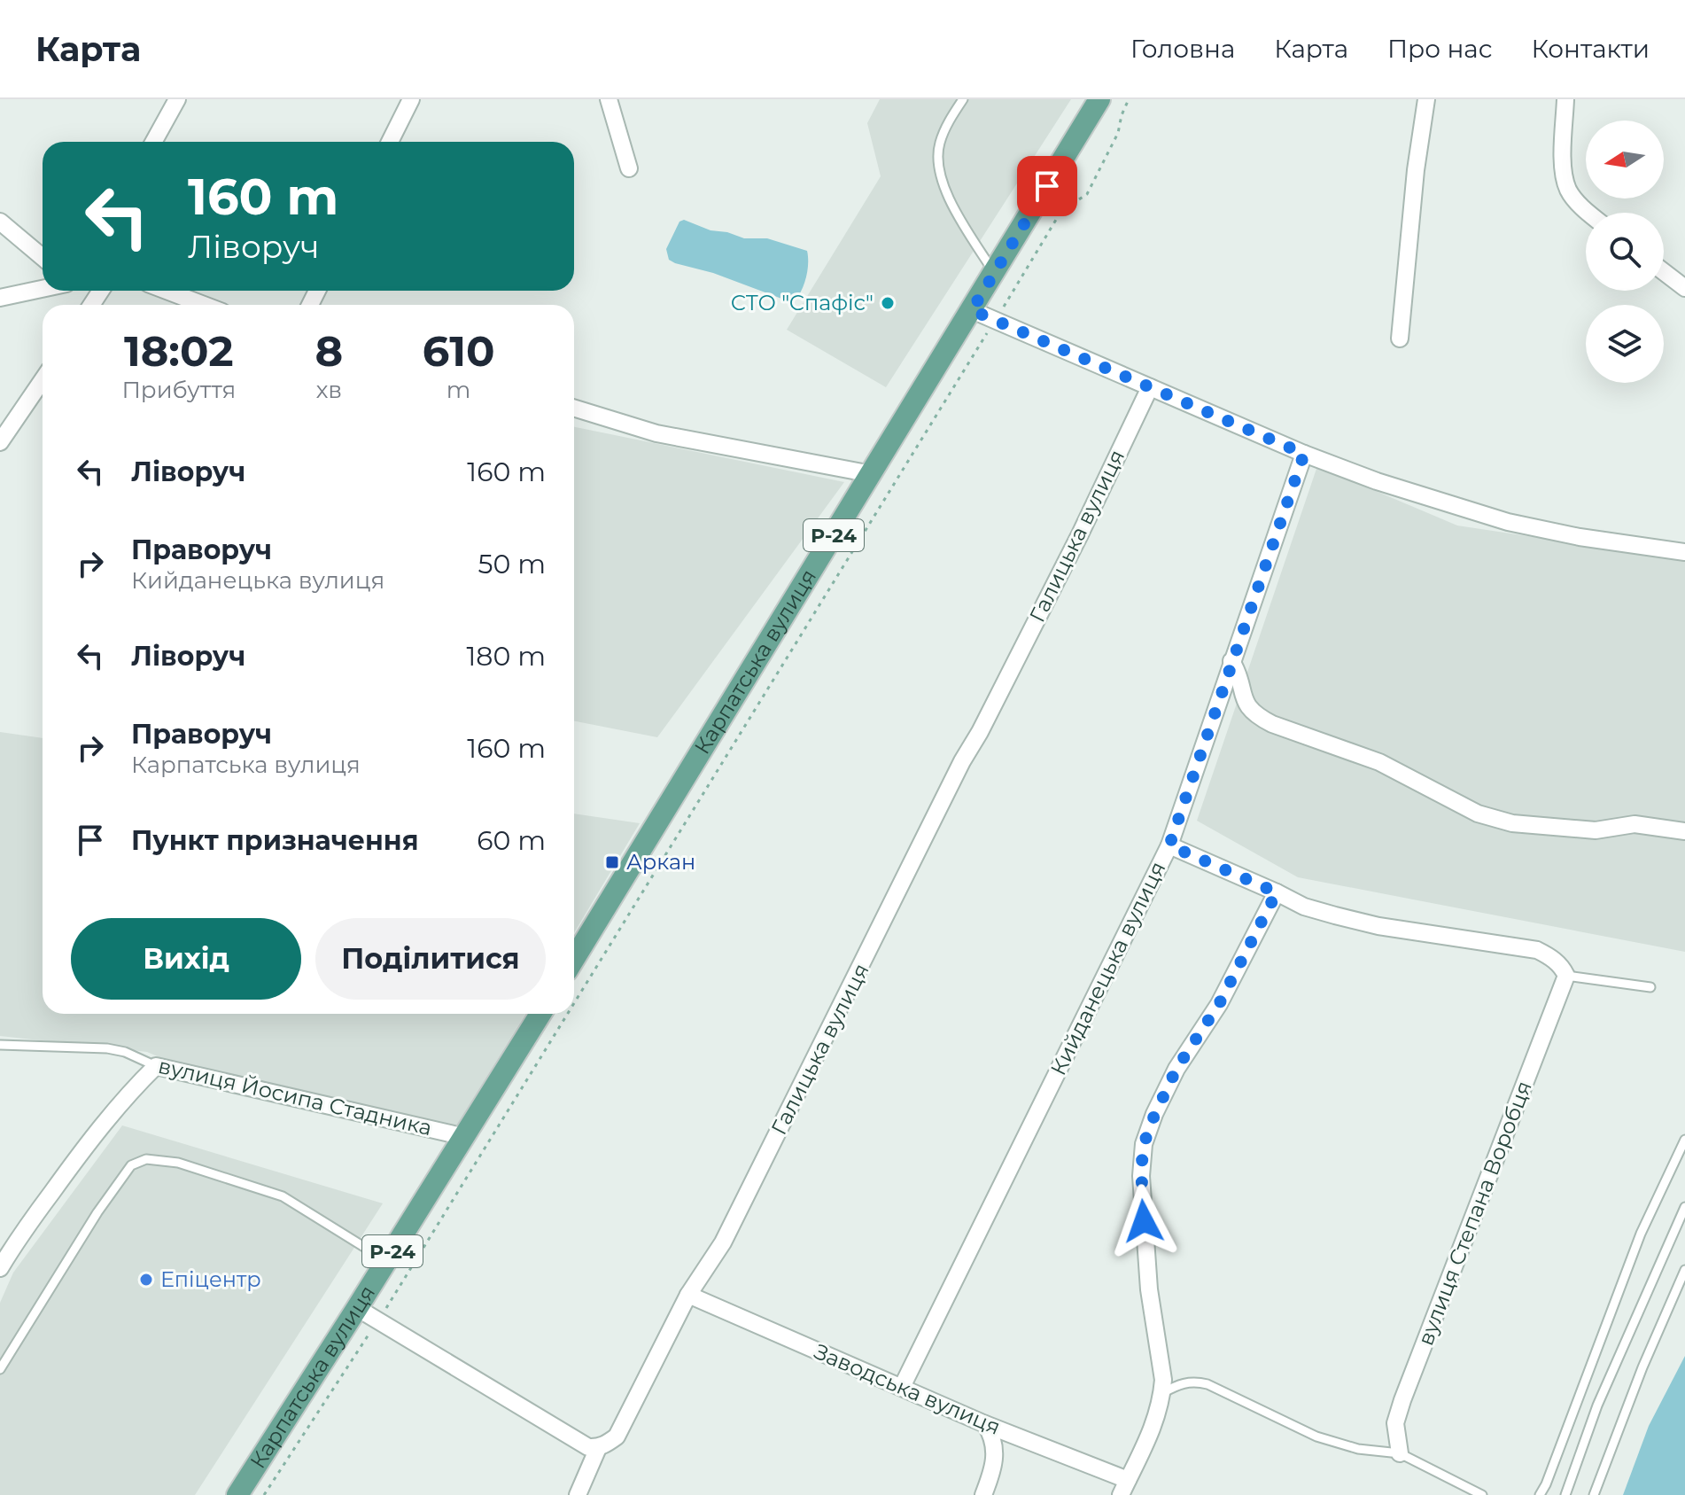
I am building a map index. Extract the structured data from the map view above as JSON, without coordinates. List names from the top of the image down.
{
  "streets": {
    "main road": ["Р-24", "Карпатська вулиця"],
    "street": [
      "Галицька вулиця",
      "Кийданецька вулиця",
      "вулиця Йосипа Стадника",
      "вулиця Степана Воробця",
      "Заводська вулиця"
    ]
  },
  "crossings": [
    ["Галицька вулиця", "Заводська вулиця"],
    ["Карпатська вулиця", "вулиця Йосипа Стадника"],
    ["Кийданецька вулиця", "Заводська вулиця"]
  ],
  "places": {
    "other": ["СТО \"Спафіс\"", "Епіцентр"],
    "transit": ["Аркан"]
  },
  "north": "left",
  "page": {
    "header": "Карта",
    "nav": [
      "Головна",
      "Карта",
      "Про нас",
      "Контакти"
    ],
    "turn": ["160 m", "Ліворуч"],
    "eta": [
      "18:02",
      "Прибуття",
      "8",
      "хв",
      "610",
      "m"
    ],
    "list": [
      {
        "name": "Ліворуч",
        "value": "160 m"
      },
      {
        "name": "Праворуч",
        "note": "Кийданецька вулиця",
        "value": "50 m"
      },
      {
        "name": "Ліворуч",
        "value": "180 m"
      },
      {
        "name": "Праворуч",
        "note": "Карпатська вулиця",
        "value": "160 m"
      },
      {
        "name": "Пункт призначення",
        "value": "60 m"
      }
    ],
    "buttons": ["Вихід", "Поділитися"]
  }
}
